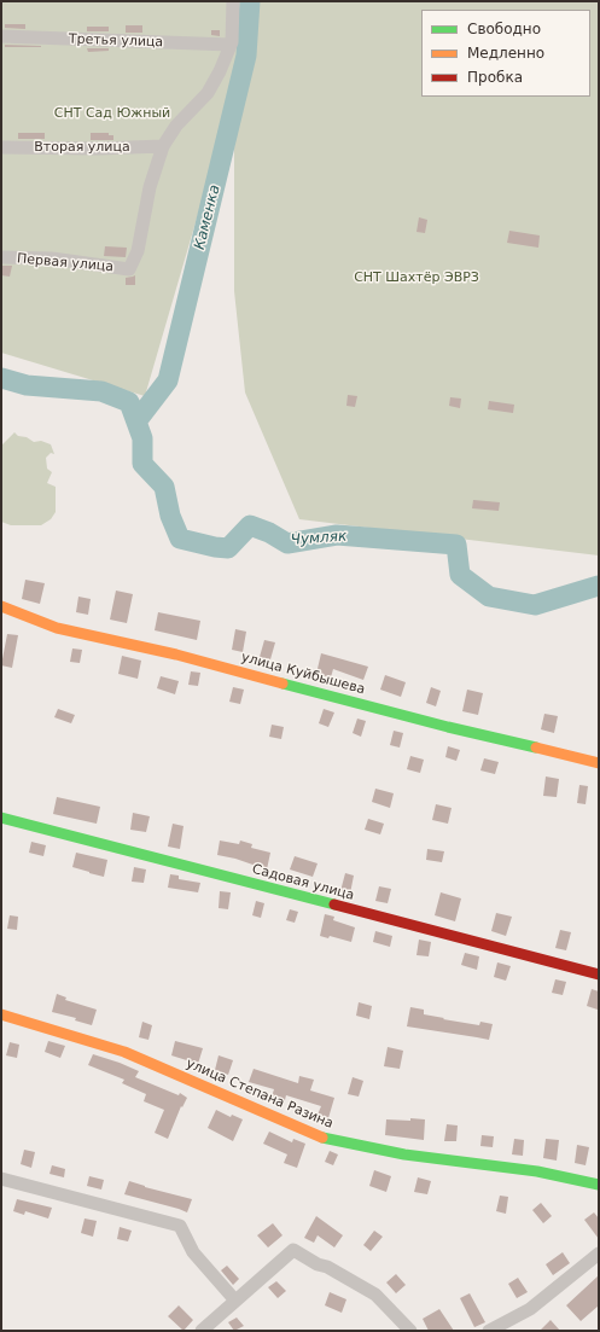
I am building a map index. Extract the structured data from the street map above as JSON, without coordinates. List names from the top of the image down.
{
  "streets": {
    "street": [
      "Третья улица",
      "Вторая улица",
      "Первая улица",
      "улица Куйбышева",
      "Садовая улица",
      "улица Степана Разина"
    ]
  },
  "crossings": [
    ["Вторая улица", "Первая улица"]
  ],
  "water": ["Каменка", "Чумляк"],
  "parks": ["СНТ Сад Южный", "СНТ Шахтёр ЭВРЗ"],
  "legend": ["Свободно", "Медленно", "Пробка"]
}
